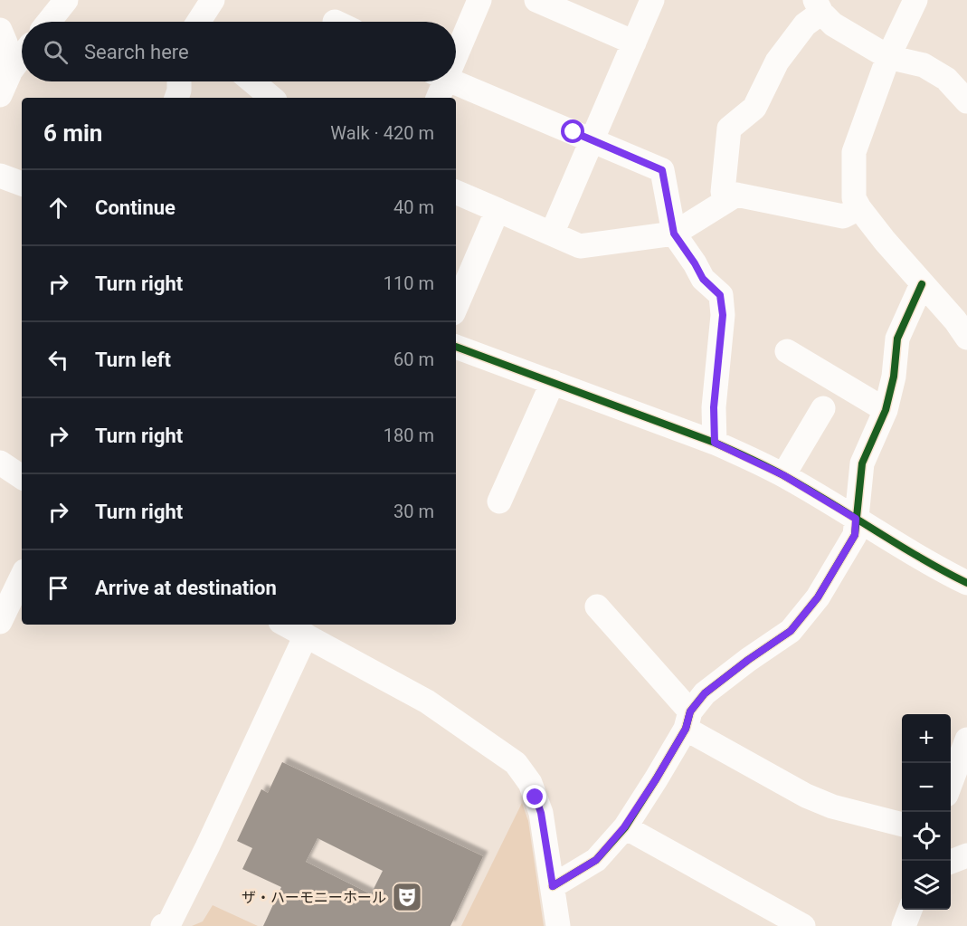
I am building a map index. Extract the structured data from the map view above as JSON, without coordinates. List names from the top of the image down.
{
  "places": {
    "theatre": ["ザ・ハーモニーホール"]
  },
  "page": {
    "search": "Search here",
    "heading": ["6 min", "Walk · 420 m"],
    "list": [
      ["Continue", "40 m"],
      ["Turn right", "110 m"],
      ["Turn left", "60 m"],
      ["Turn right", "180 m"],
      ["Turn right", "30 m"],
      "Arrive at destination"
    ],
    "map_buttons": ["+", "−"]
  }
}
